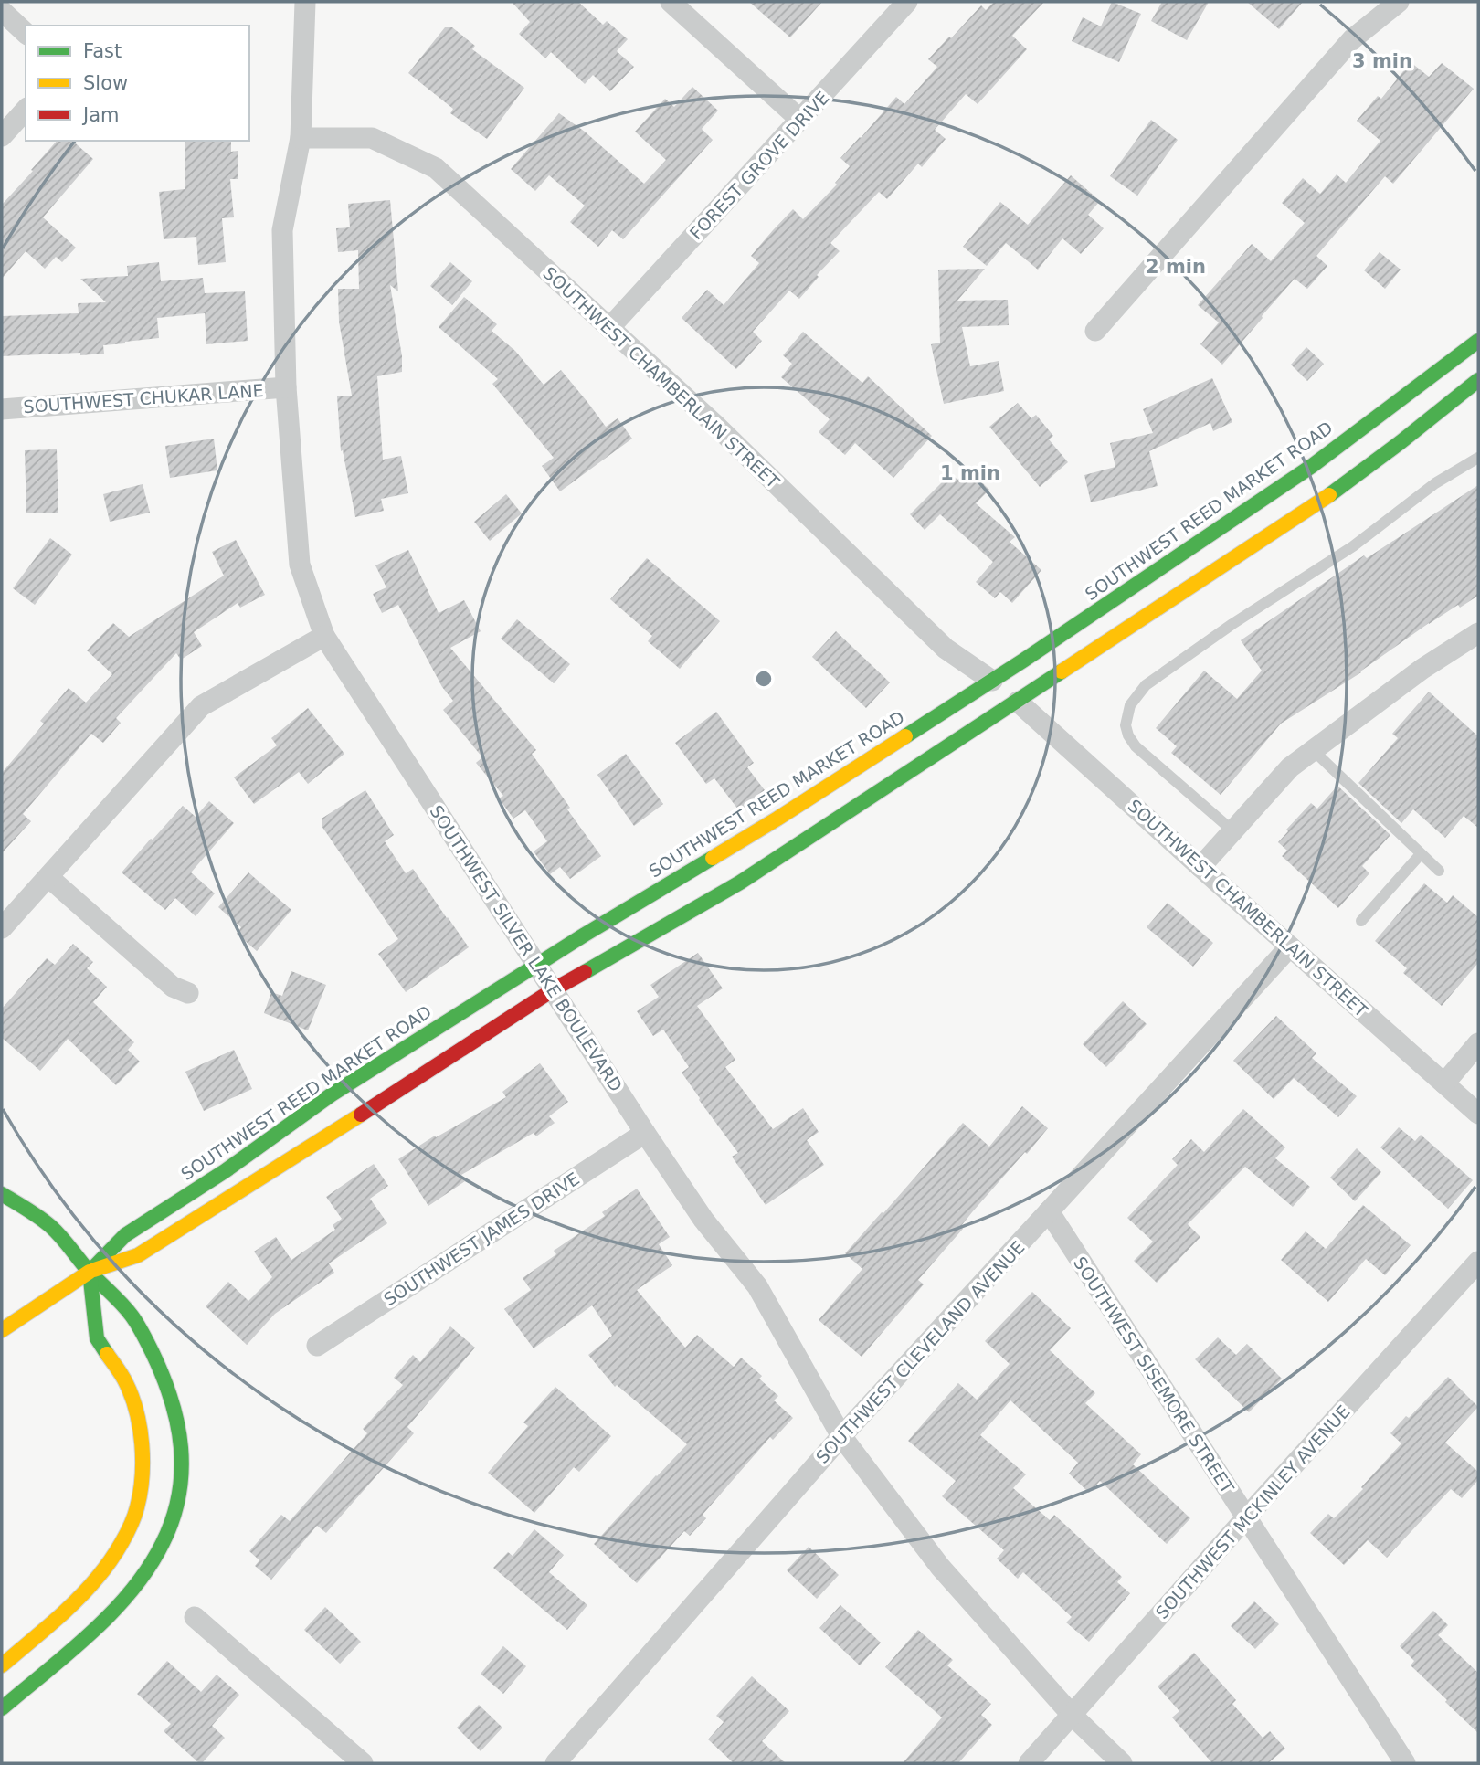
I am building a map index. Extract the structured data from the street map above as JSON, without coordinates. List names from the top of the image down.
{
  "streets": {
    "main road": ["SOUTHWEST REED MARKET ROAD"],
    "street": [
      "FOREST GROVE DRIVE",
      "SOUTHWEST CHAMBERLAIN STREET",
      "SOUTHWEST CHUKAR LANE",
      "SOUTHWEST SILVER LAKE BOULEVARD",
      "SOUTHWEST JAMES DRIVE",
      "SOUTHWEST CLEVELAND AVENUE",
      "SOUTHWEST SISEMORE STREET",
      "SOUTHWEST MCKINLEY AVENUE"
    ]
  },
  "crossings": [
    ["FOREST GROVE DRIVE", "SOUTHWEST CHAMBERLAIN STREET"],
    ["SOUTHWEST CHAMBERLAIN STREET", "SOUTHWEST REED MARKET ROAD"],
    ["SOUTHWEST CHAMBERLAIN STREET", "SOUTHWEST SILVER LAKE BOULEVARD"],
    ["SOUTHWEST CHAMBERLAIN STREET", "SOUTHWEST CLEVELAND AVENUE"],
    ["SOUTHWEST CHUKAR LANE", "SOUTHWEST SILVER LAKE BOULEVARD"],
    ["SOUTHWEST REED MARKET ROAD", "SOUTHWEST SILVER LAKE BOULEVARD"],
    ["SOUTHWEST SILVER LAKE BOULEVARD", "SOUTHWEST JAMES DRIVE"],
    ["SOUTHWEST SILVER LAKE BOULEVARD", "SOUTHWEST CLEVELAND AVENUE"],
    ["SOUTHWEST SILVER LAKE BOULEVARD", "SOUTHWEST MCKINLEY AVENUE"],
    ["SOUTHWEST CLEVELAND AVENUE", "SOUTHWEST SISEMORE STREET"],
    ["SOUTHWEST SISEMORE STREET", "SOUTHWEST MCKINLEY AVENUE"]
  ],
  "legend": ["Fast", "Slow", "Jam"],
  "rings": ["3 min", "2 min", "1 min"]
}
